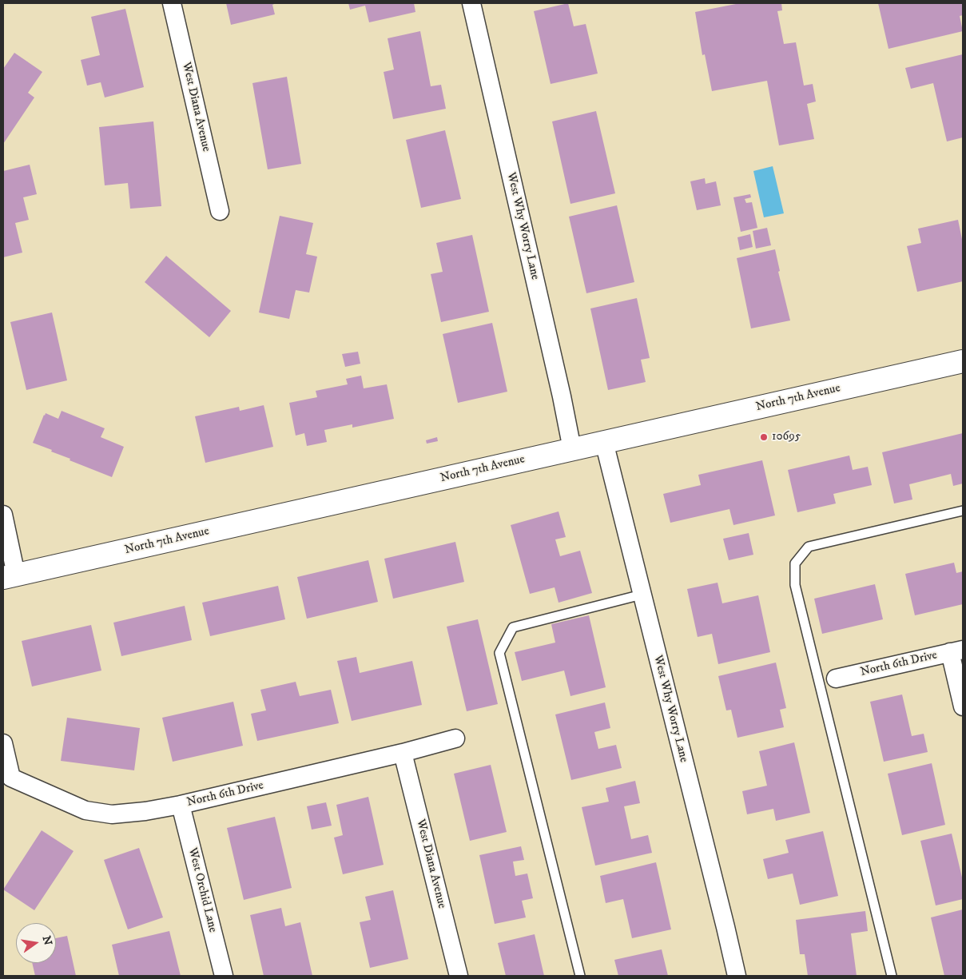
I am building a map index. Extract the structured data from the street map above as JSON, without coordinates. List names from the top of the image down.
{
  "streets": {
    "main road": ["North 7th Avenue"],
    "street": [
      "West Diana Avenue",
      "West Why Worry Lane",
      "North 6th Drive",
      "West Orchid Lane"
    ]
  },
  "crossings": [
    ["West Diana Avenue", "North 6th Drive"],
    ["West Why Worry Lane", "North 7th Avenue"],
    ["North 6th Drive", "West Orchid Lane"]
  ],
  "places": ["10695"],
  "north": "right"
}
